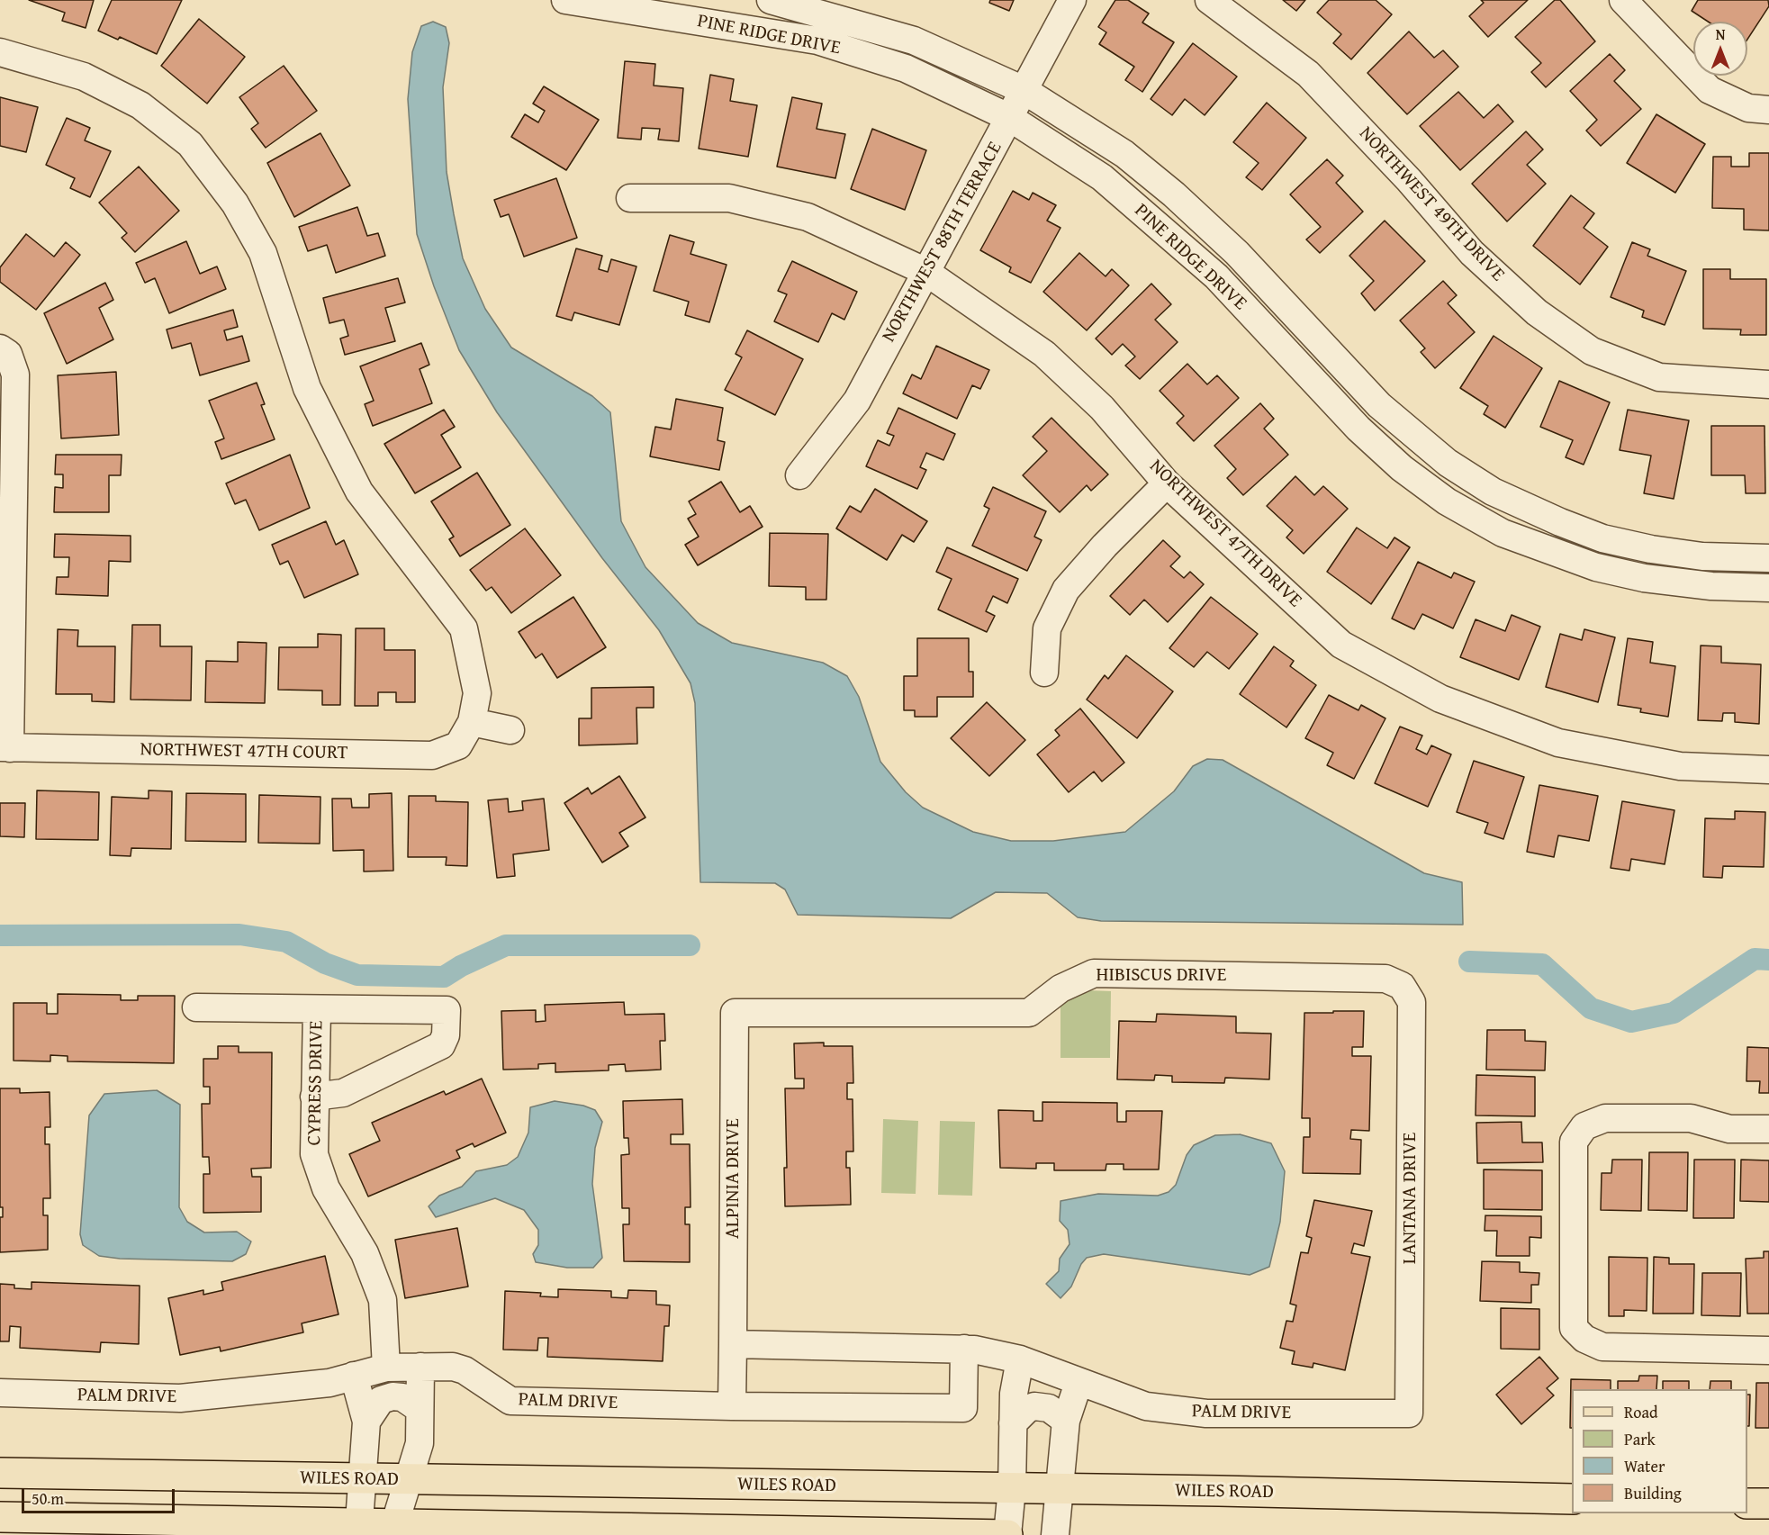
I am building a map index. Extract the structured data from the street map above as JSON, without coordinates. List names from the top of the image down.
{
  "streets": {
    "main road": ["WILES ROAD"],
    "street": [
      "PINE RIDGE DRIVE",
      "NORTHWEST 49TH DRIVE",
      "NORTHWEST 88TH TERRACE",
      "NORTHWEST 47TH DRIVE",
      "NORTHWEST 47TH COURT",
      "HIBISCUS DRIVE",
      "CYPRESS DRIVE",
      "ALPINIA DRIVE",
      "LANTANA DRIVE",
      "PALM DRIVE"
    ]
  },
  "crossings": [
    ["PINE RIDGE DRIVE", "NORTHWEST 88TH TERRACE"],
    ["NORTHWEST 88TH TERRACE", "NORTHWEST 47TH DRIVE"],
    ["HIBISCUS DRIVE", "ALPINIA DRIVE"],
    ["HIBISCUS DRIVE", "LANTANA DRIVE"],
    ["CYPRESS DRIVE", "PALM DRIVE"],
    ["ALPINIA DRIVE", "PALM DRIVE"],
    ["LANTANA DRIVE", "PALM DRIVE"]
  ],
  "legend": [
    "Road",
    "Park",
    "Water",
    "Building"
  ],
  "scale_bar": "50 m",
  "north": "top"
}
